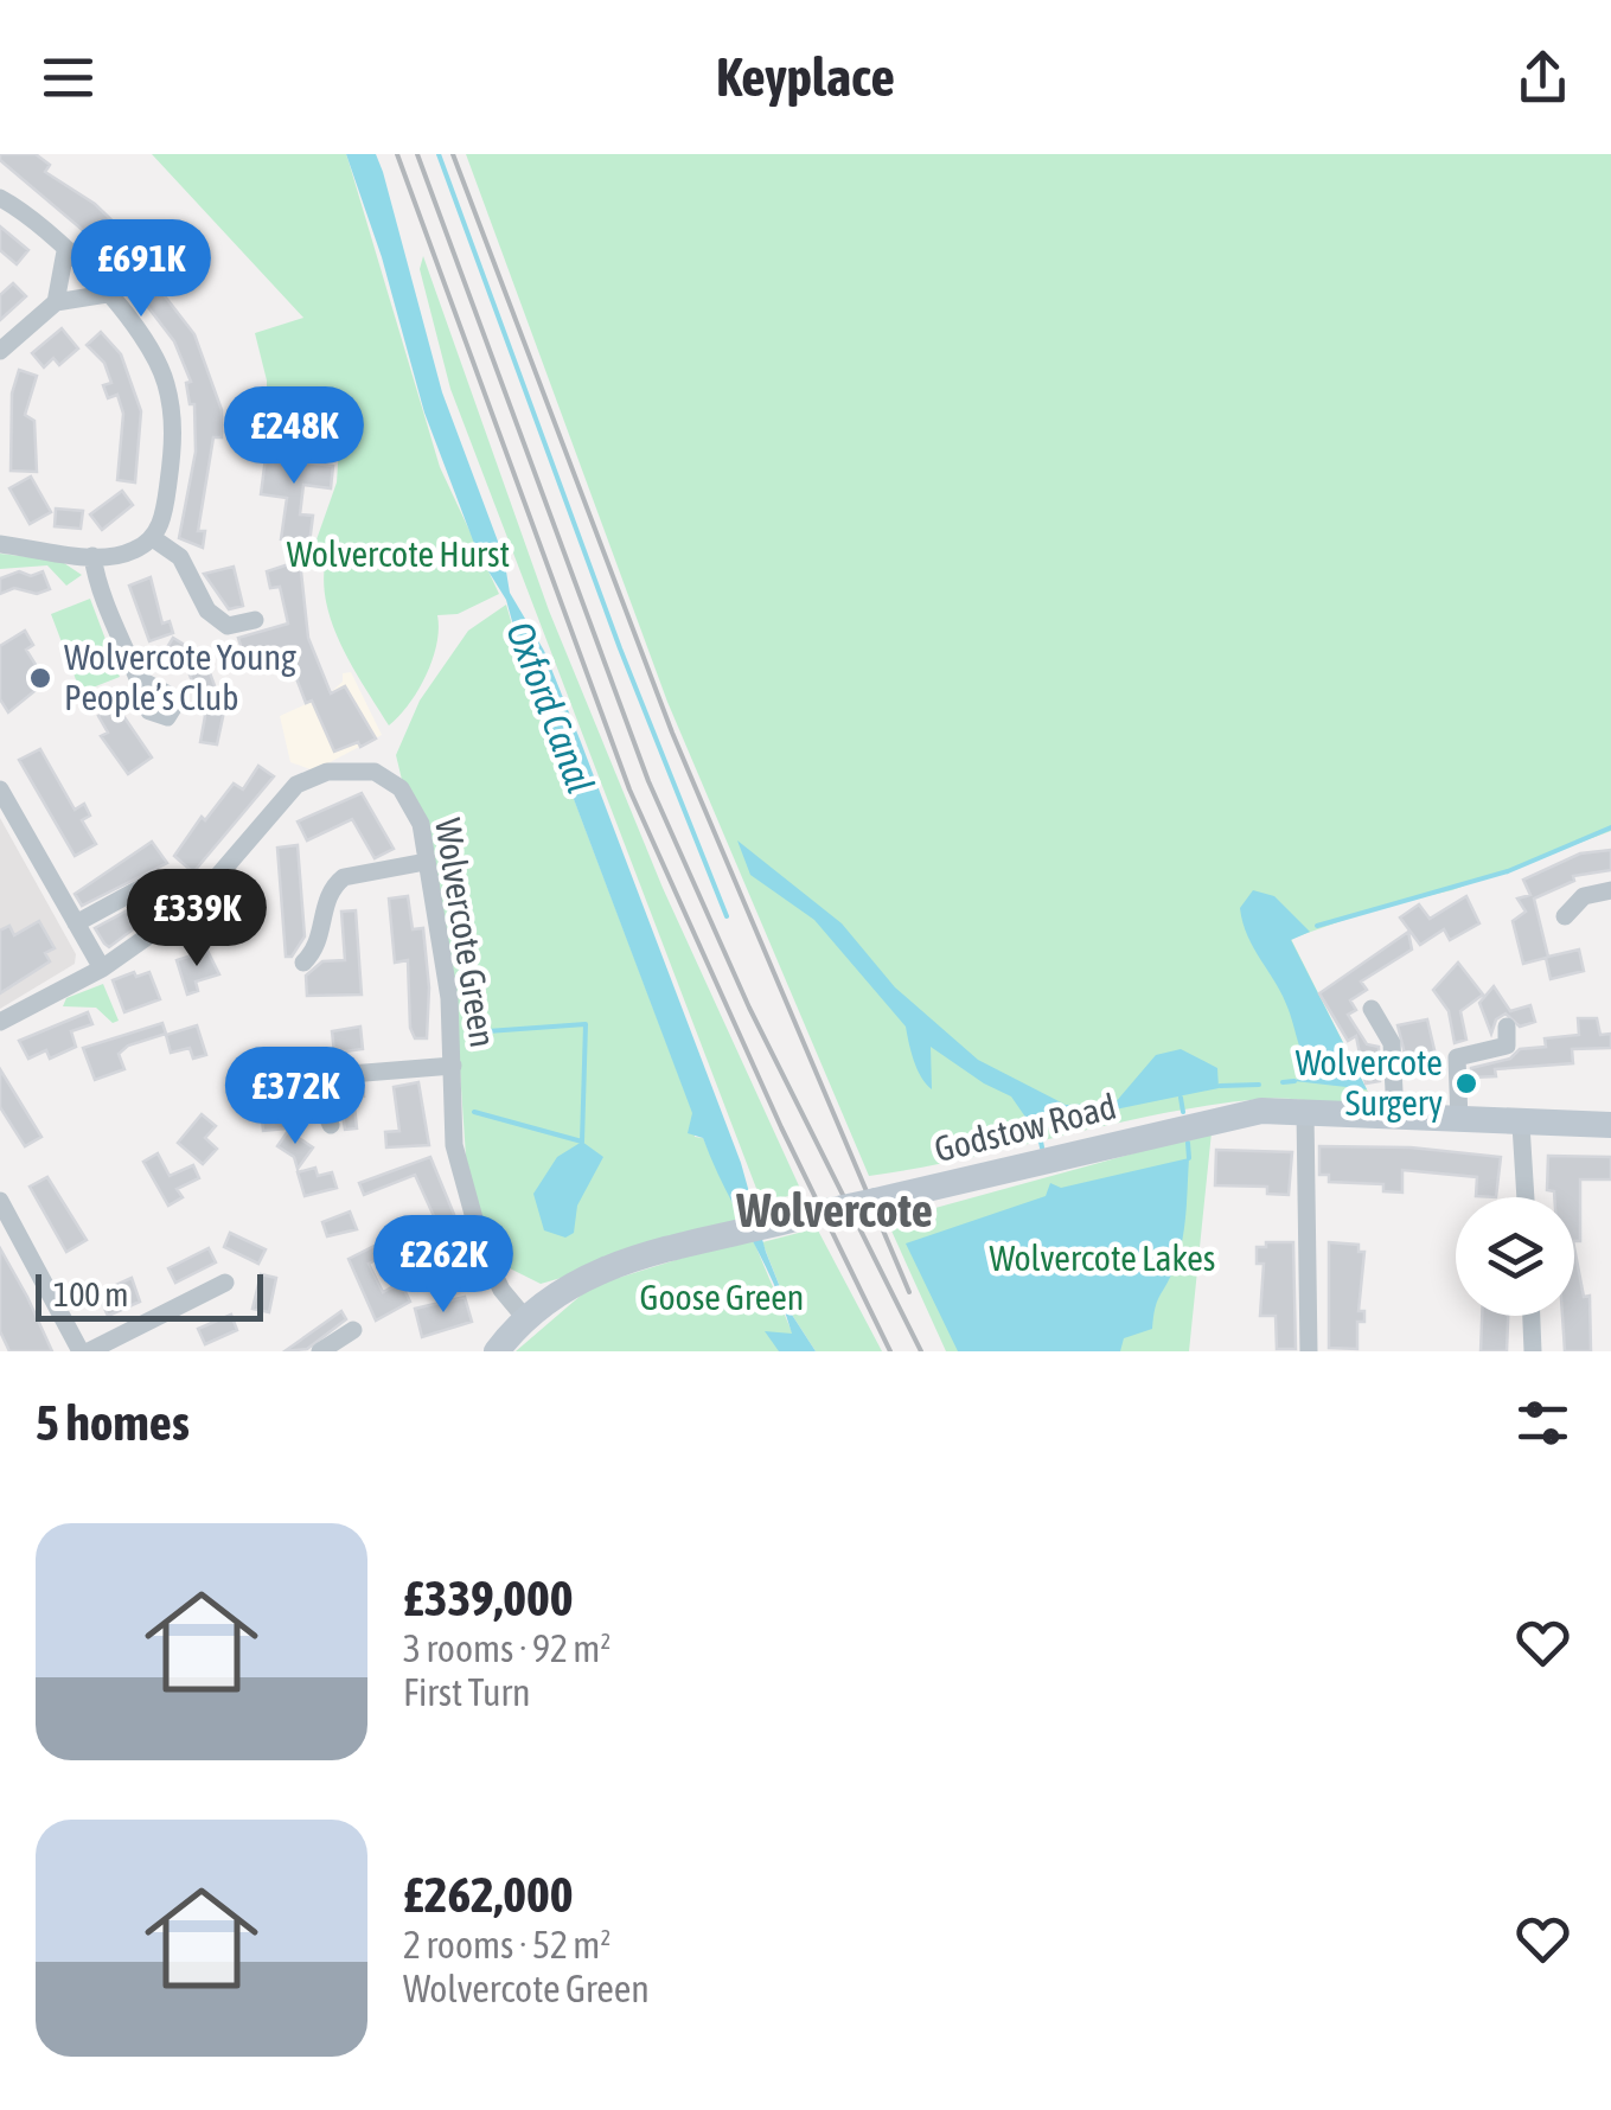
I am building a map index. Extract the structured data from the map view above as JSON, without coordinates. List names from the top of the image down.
{
  "streets": {
    "street": ["Wolvercote Green", "Godstow Road"]
  },
  "crossings": [
    ["Wolvercote Green", "Godstow Road"]
  ],
  "districts": ["Wolvercote"],
  "water": ["Oxford Canal"],
  "parks": ["Wolvercote Hurst", "Wolvercote Lakes", "Goose Green"],
  "places": ["Wolvercote Young People’s Club", "Wolvercote Surgery"],
  "scale_bar": "100 m",
  "page": {
    "header": "Keyplace",
    "price": [
      "£691K",
      "£248K",
      "£339K",
      "£372K",
      "£262K"
    ],
    "scale": "100 m",
    "heading": "5 homes",
    "list": [
      {
        "name": "£339,000",
        "note": "3 rooms · 92 m² · First Turn"
      },
      {
        "name": "£262,000",
        "note": "2 rooms · 52 m² · Wolvercote Green"
      }
    ]
  }
}
